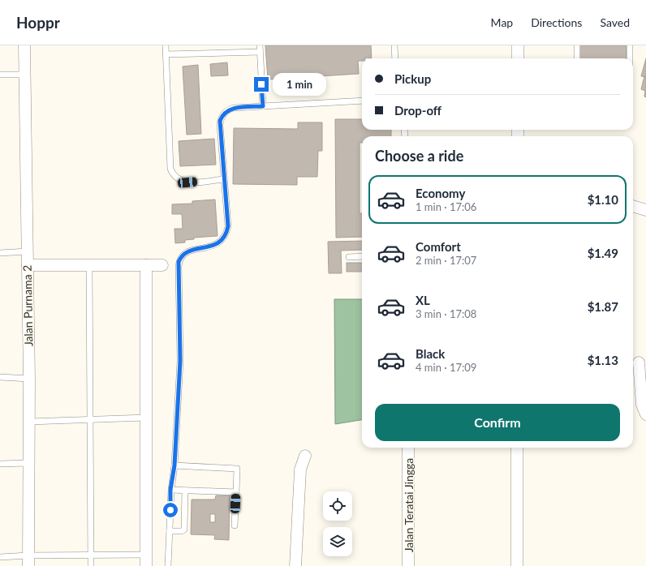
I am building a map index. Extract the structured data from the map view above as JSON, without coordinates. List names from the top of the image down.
{
  "streets": {
    "street": ["Jalan Purnama 2", "Jalan Teratai Jingga"]
  },
  "page": {
    "header": "Hoppr",
    "nav": ["Map", "Directions", "Saved"],
    "banner": ["Pickup", "Drop-off"],
    "bubble": "1 min",
    "heading": "Choose a ride",
    "list": [
      {
        "name": "Economy",
        "note": "1 min · 17:06",
        "value": "$1.10"
      },
      {
        "name": "Comfort",
        "note": "2 min · 17:07",
        "value": "$1.49"
      },
      {
        "name": "XL",
        "note": "3 min · 17:08",
        "value": "$1.87"
      },
      {
        "name": "Black",
        "note": "4 min · 17:09",
        "value": "$1.13"
      }
    ],
    "buttons": "Confirm"
  }
}
